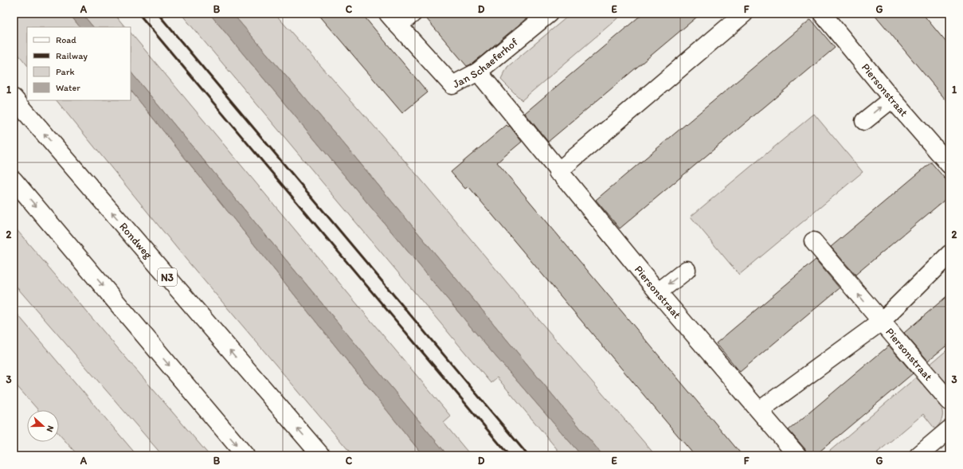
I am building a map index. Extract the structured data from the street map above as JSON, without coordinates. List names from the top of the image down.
{
  "streets": {
    "main road": [
      "Jan Schaeferhof",
      "Piersonstraat",
      "Rondweg",
      "N3"
    ]
  },
  "crossings": [
    ["Jan Schaeferhof", "Piersonstraat"]
  ],
  "legend": [
    "Road",
    "Railway",
    "Park",
    "Water"
  ],
  "north": "right",
  "grid": {
    "columns": [
      "A",
      "B",
      "C",
      "D",
      "E",
      "F",
      "G"
    ],
    "rows": ["1", "2", "3"]
  }
}
